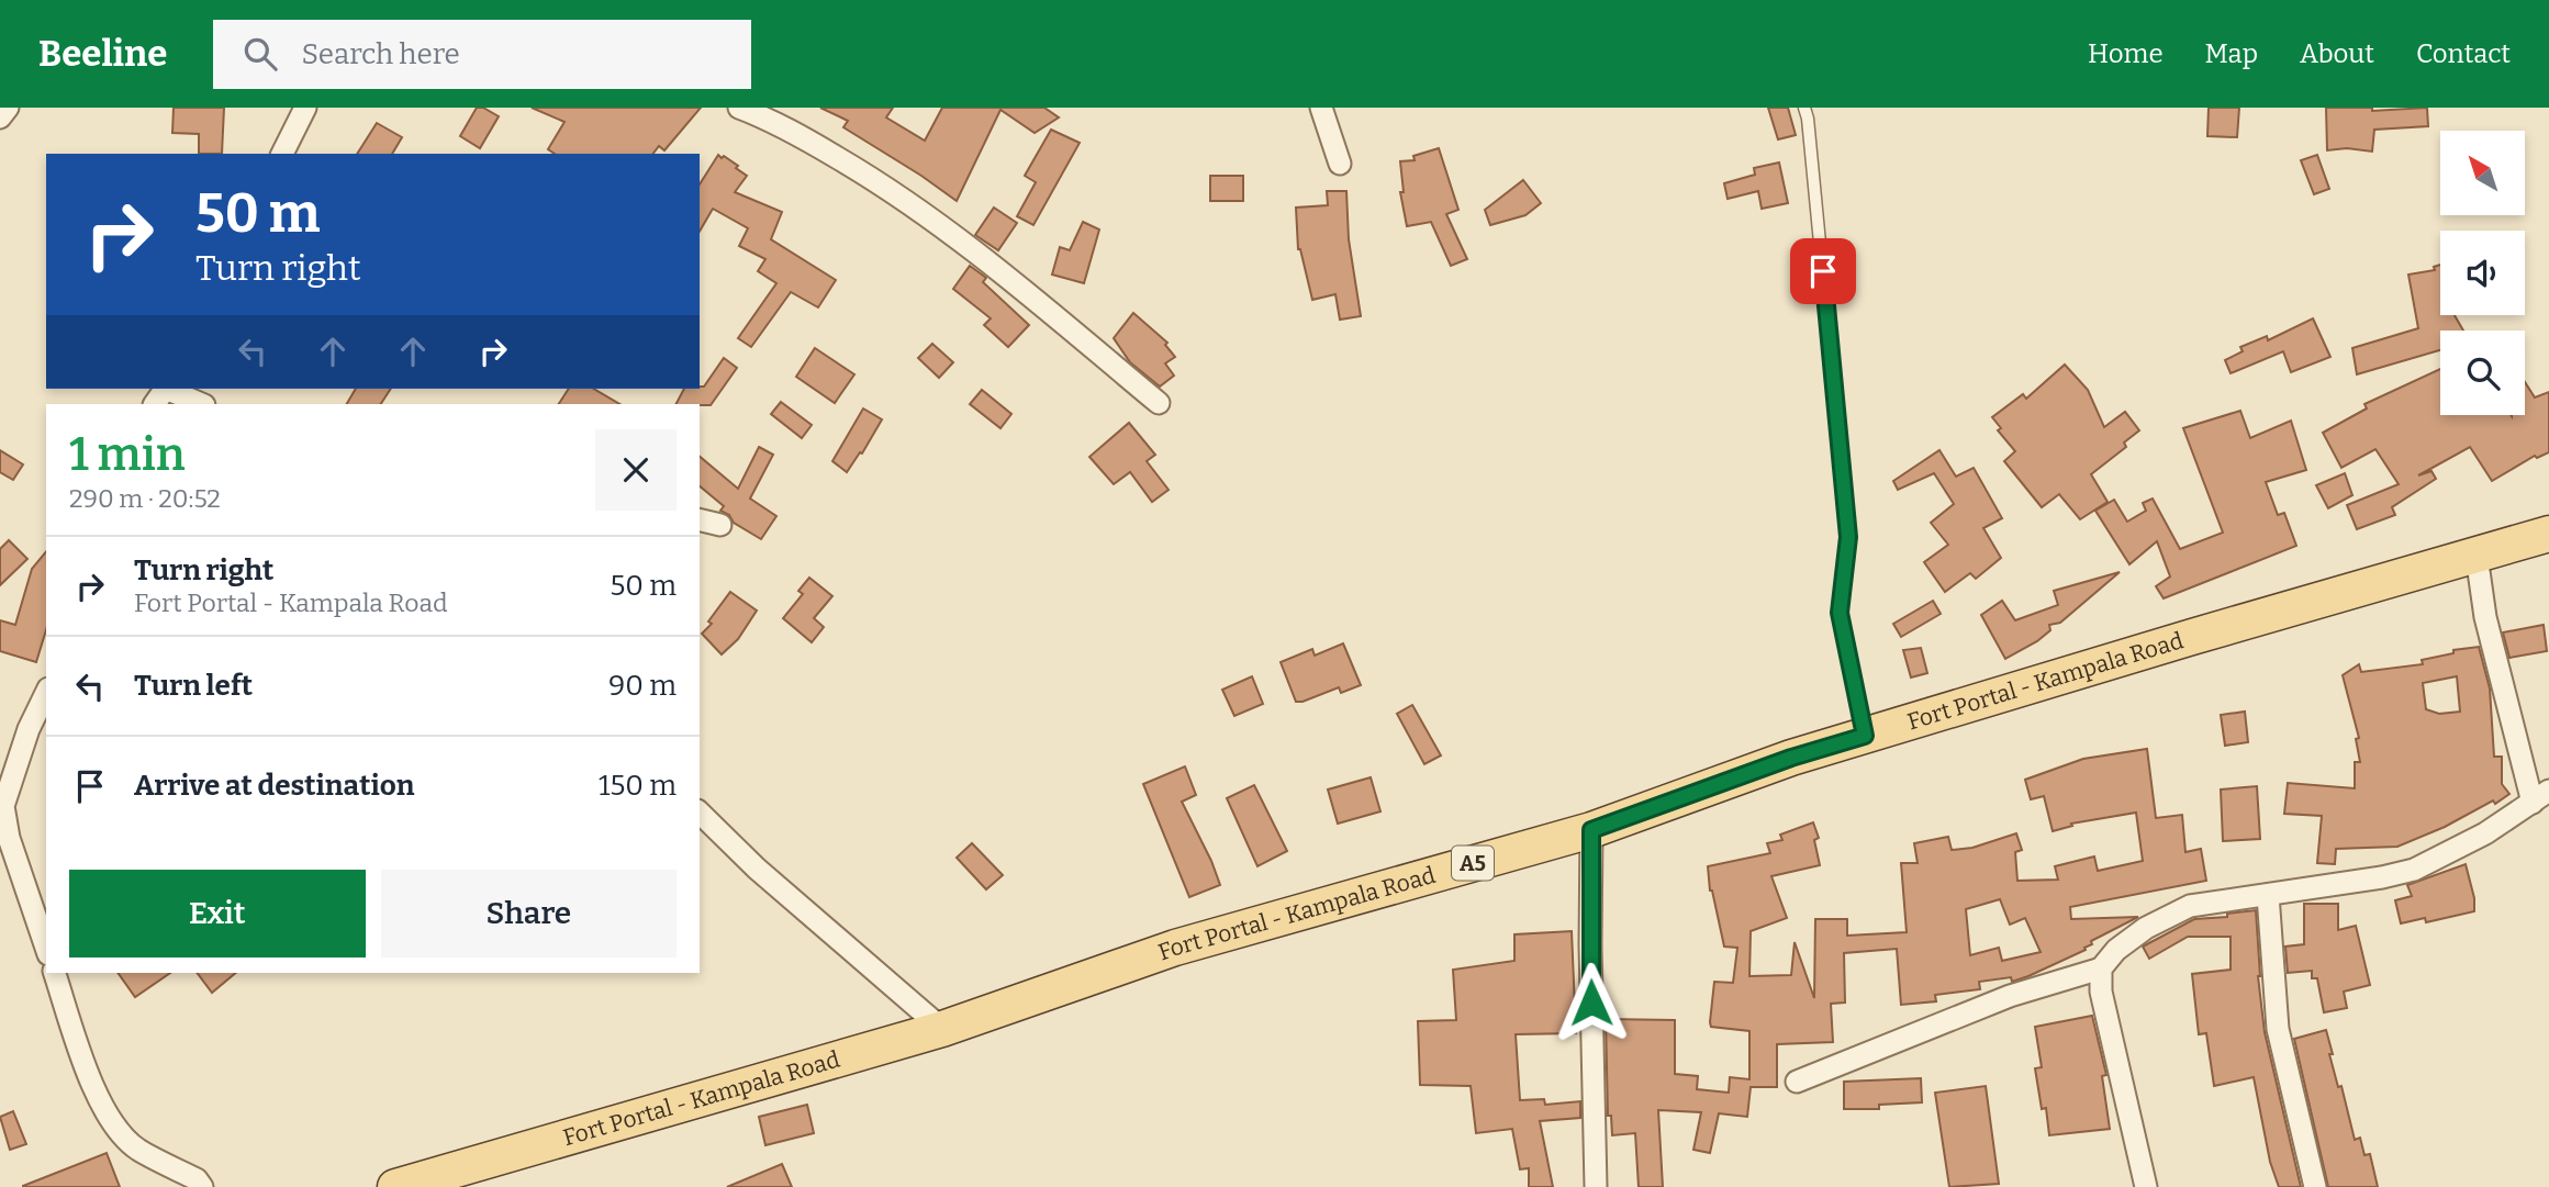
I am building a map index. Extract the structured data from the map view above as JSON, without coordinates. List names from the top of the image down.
{
  "streets": {
    "main road": ["Fort Portal - Kampala Road", "A5"]
  },
  "north": "top left",
  "page": {
    "header": "Beeline",
    "search": "Search here",
    "nav": [
      "Home",
      "Map",
      "About",
      "Contact"
    ],
    "turn": ["50 m", "Turn right"],
    "heading": ["1 min", "290 m · 20:52"],
    "list": [
      {
        "name": "Turn right",
        "note": "Fort Portal - Kampala Road",
        "value": "50 m"
      },
      {
        "name": "Turn left",
        "value": "90 m"
      },
      {
        "name": "Arrive at destination",
        "value": "150 m"
      }
    ],
    "buttons": ["Exit", "Share"]
  }
}
